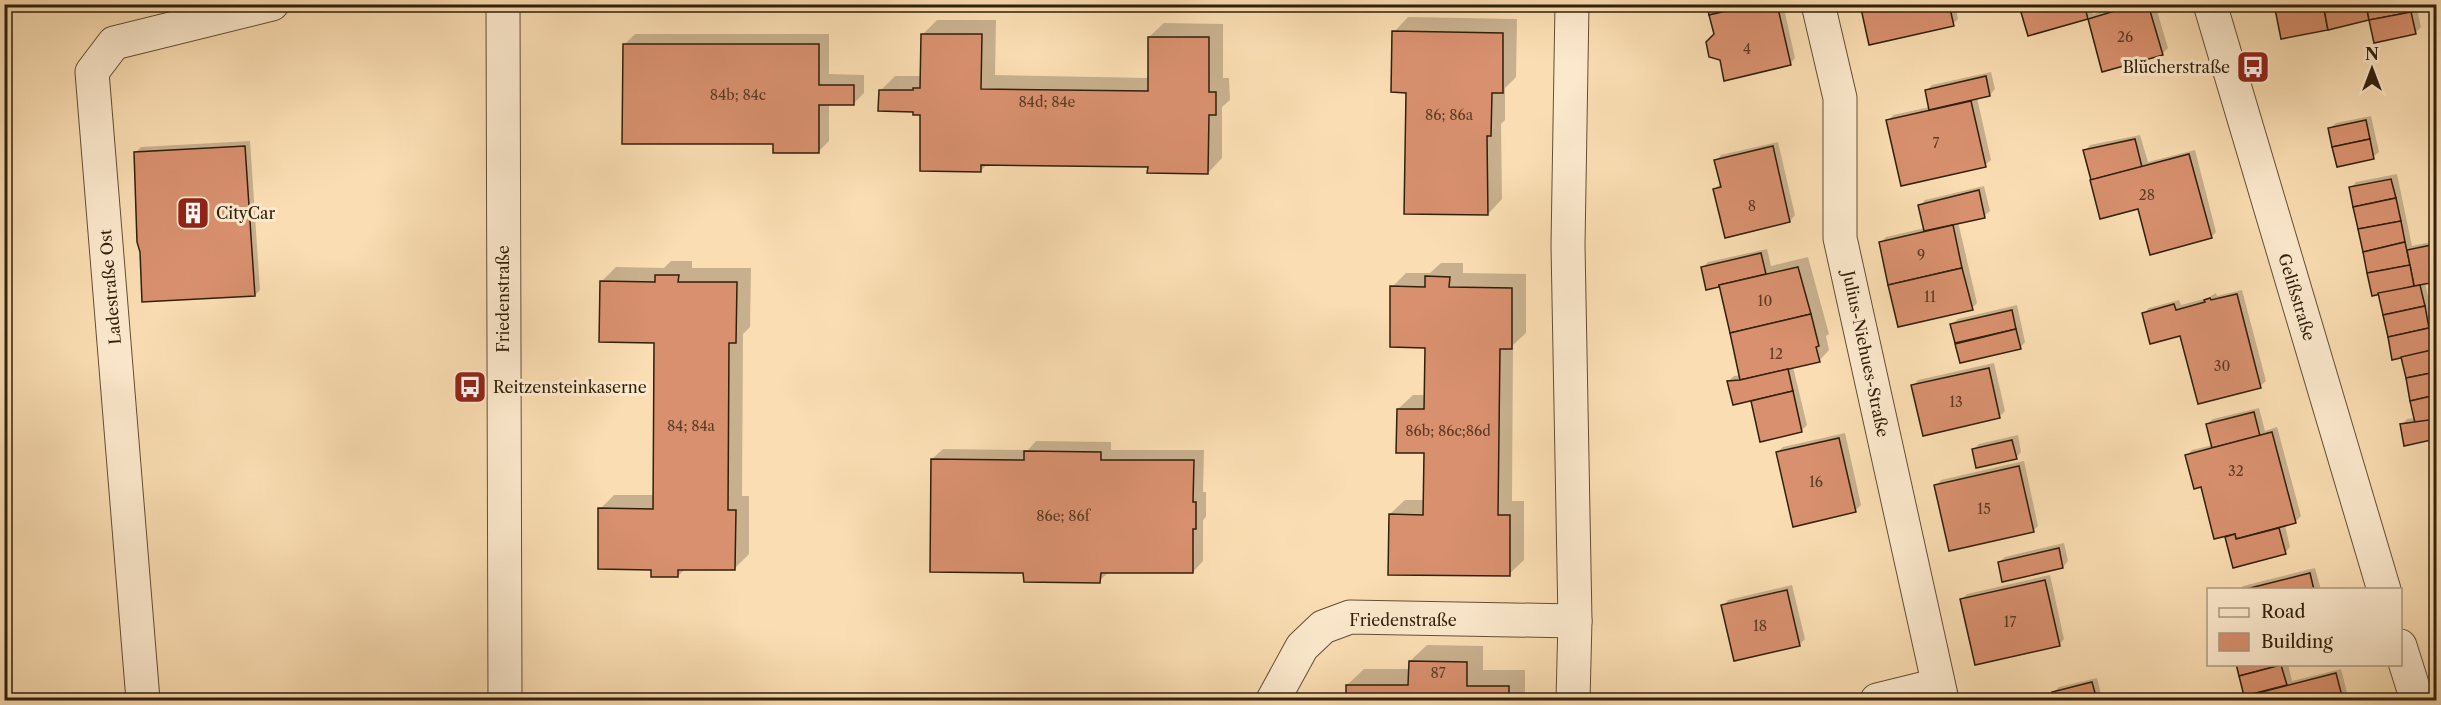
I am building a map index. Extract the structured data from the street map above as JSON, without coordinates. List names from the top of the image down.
{
  "streets": {
    "street": [
      "Ladestraße Ost",
      "Gelißstraße",
      "Friedenstraße",
      "Julius-Niehues-Straße"
    ]
  },
  "places": {
    "bus stop": ["Blücherstraße", "Reitzensteinkaserne"],
    "building": ["CityCar"]
  },
  "house_numbers": [
    "26",
    "4",
    "84b; 84c",
    "84d; 84e",
    "86; 86a",
    "7",
    "28",
    "8",
    "9",
    "11",
    "10",
    "12",
    "30",
    "13",
    "84; 84a",
    "86b; 86c;86d",
    "32",
    "16",
    "15",
    "86e; 86f",
    "17",
    "18",
    "87"
  ],
  "legend": ["Road", "Building"],
  "north": "top"
}
